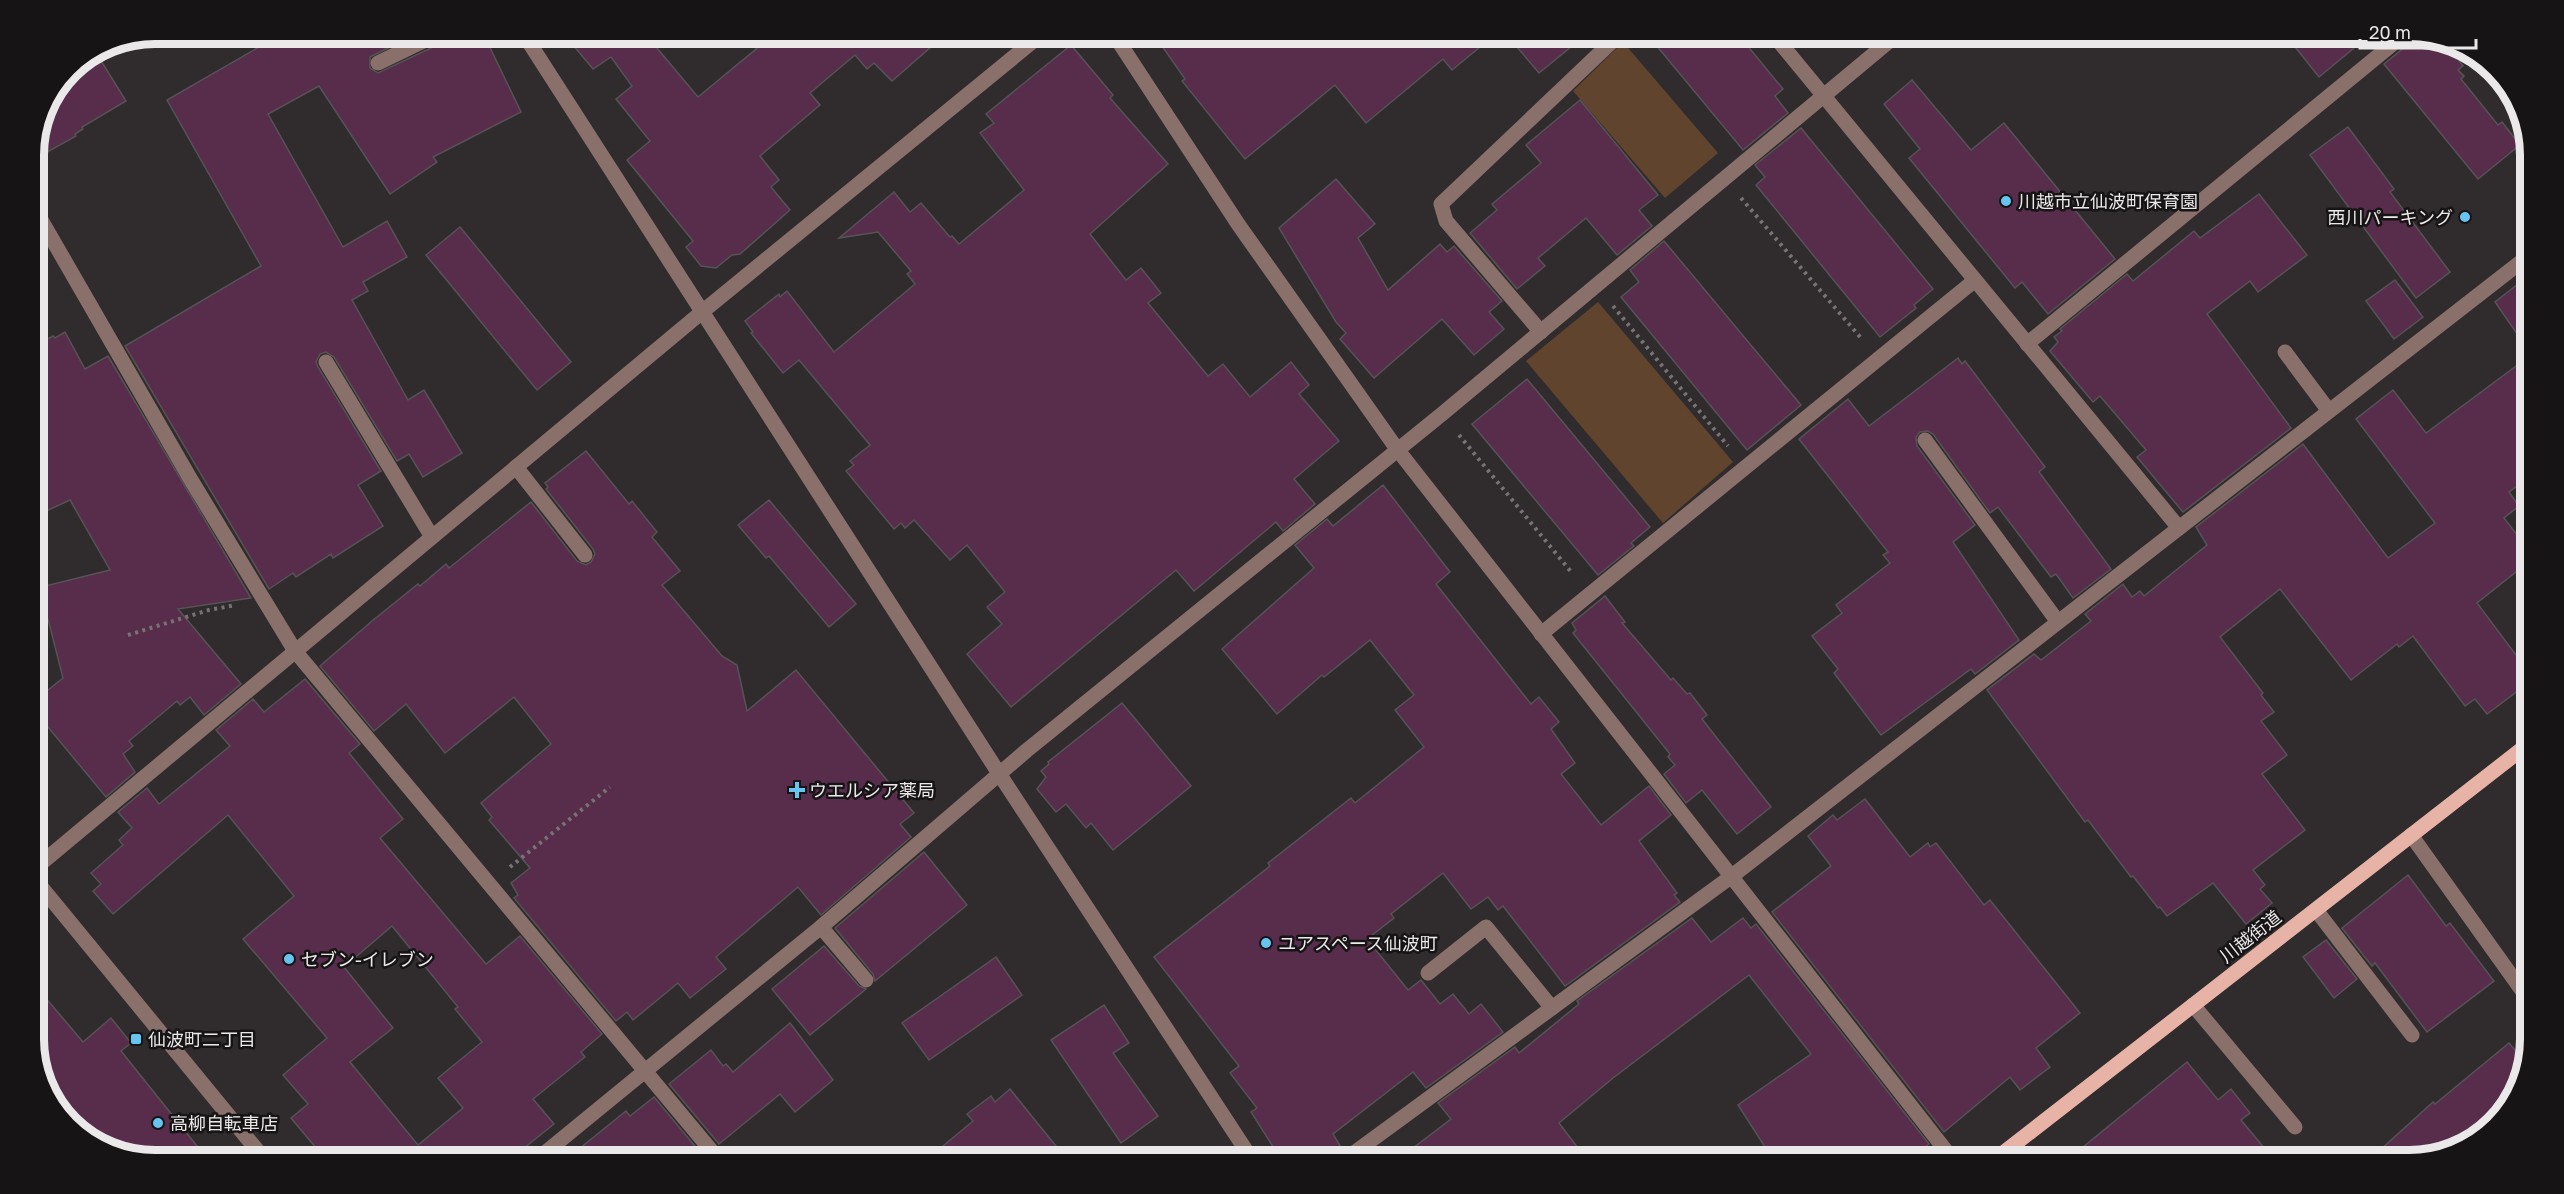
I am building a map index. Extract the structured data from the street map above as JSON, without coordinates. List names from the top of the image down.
{
  "streets": {
    "main road": ["川越街道"]
  },
  "places": {
    "other": [
      "川越市立仙波町保育園",
      "西川パーキング",
      "ユアスペース仙波町",
      "セブン-イレブン",
      "高柳自転車店"
    ],
    "health": ["ウエルシア薬局"],
    "transit": ["仙波町二丁目"]
  },
  "scale_bar": "20 m"
}
